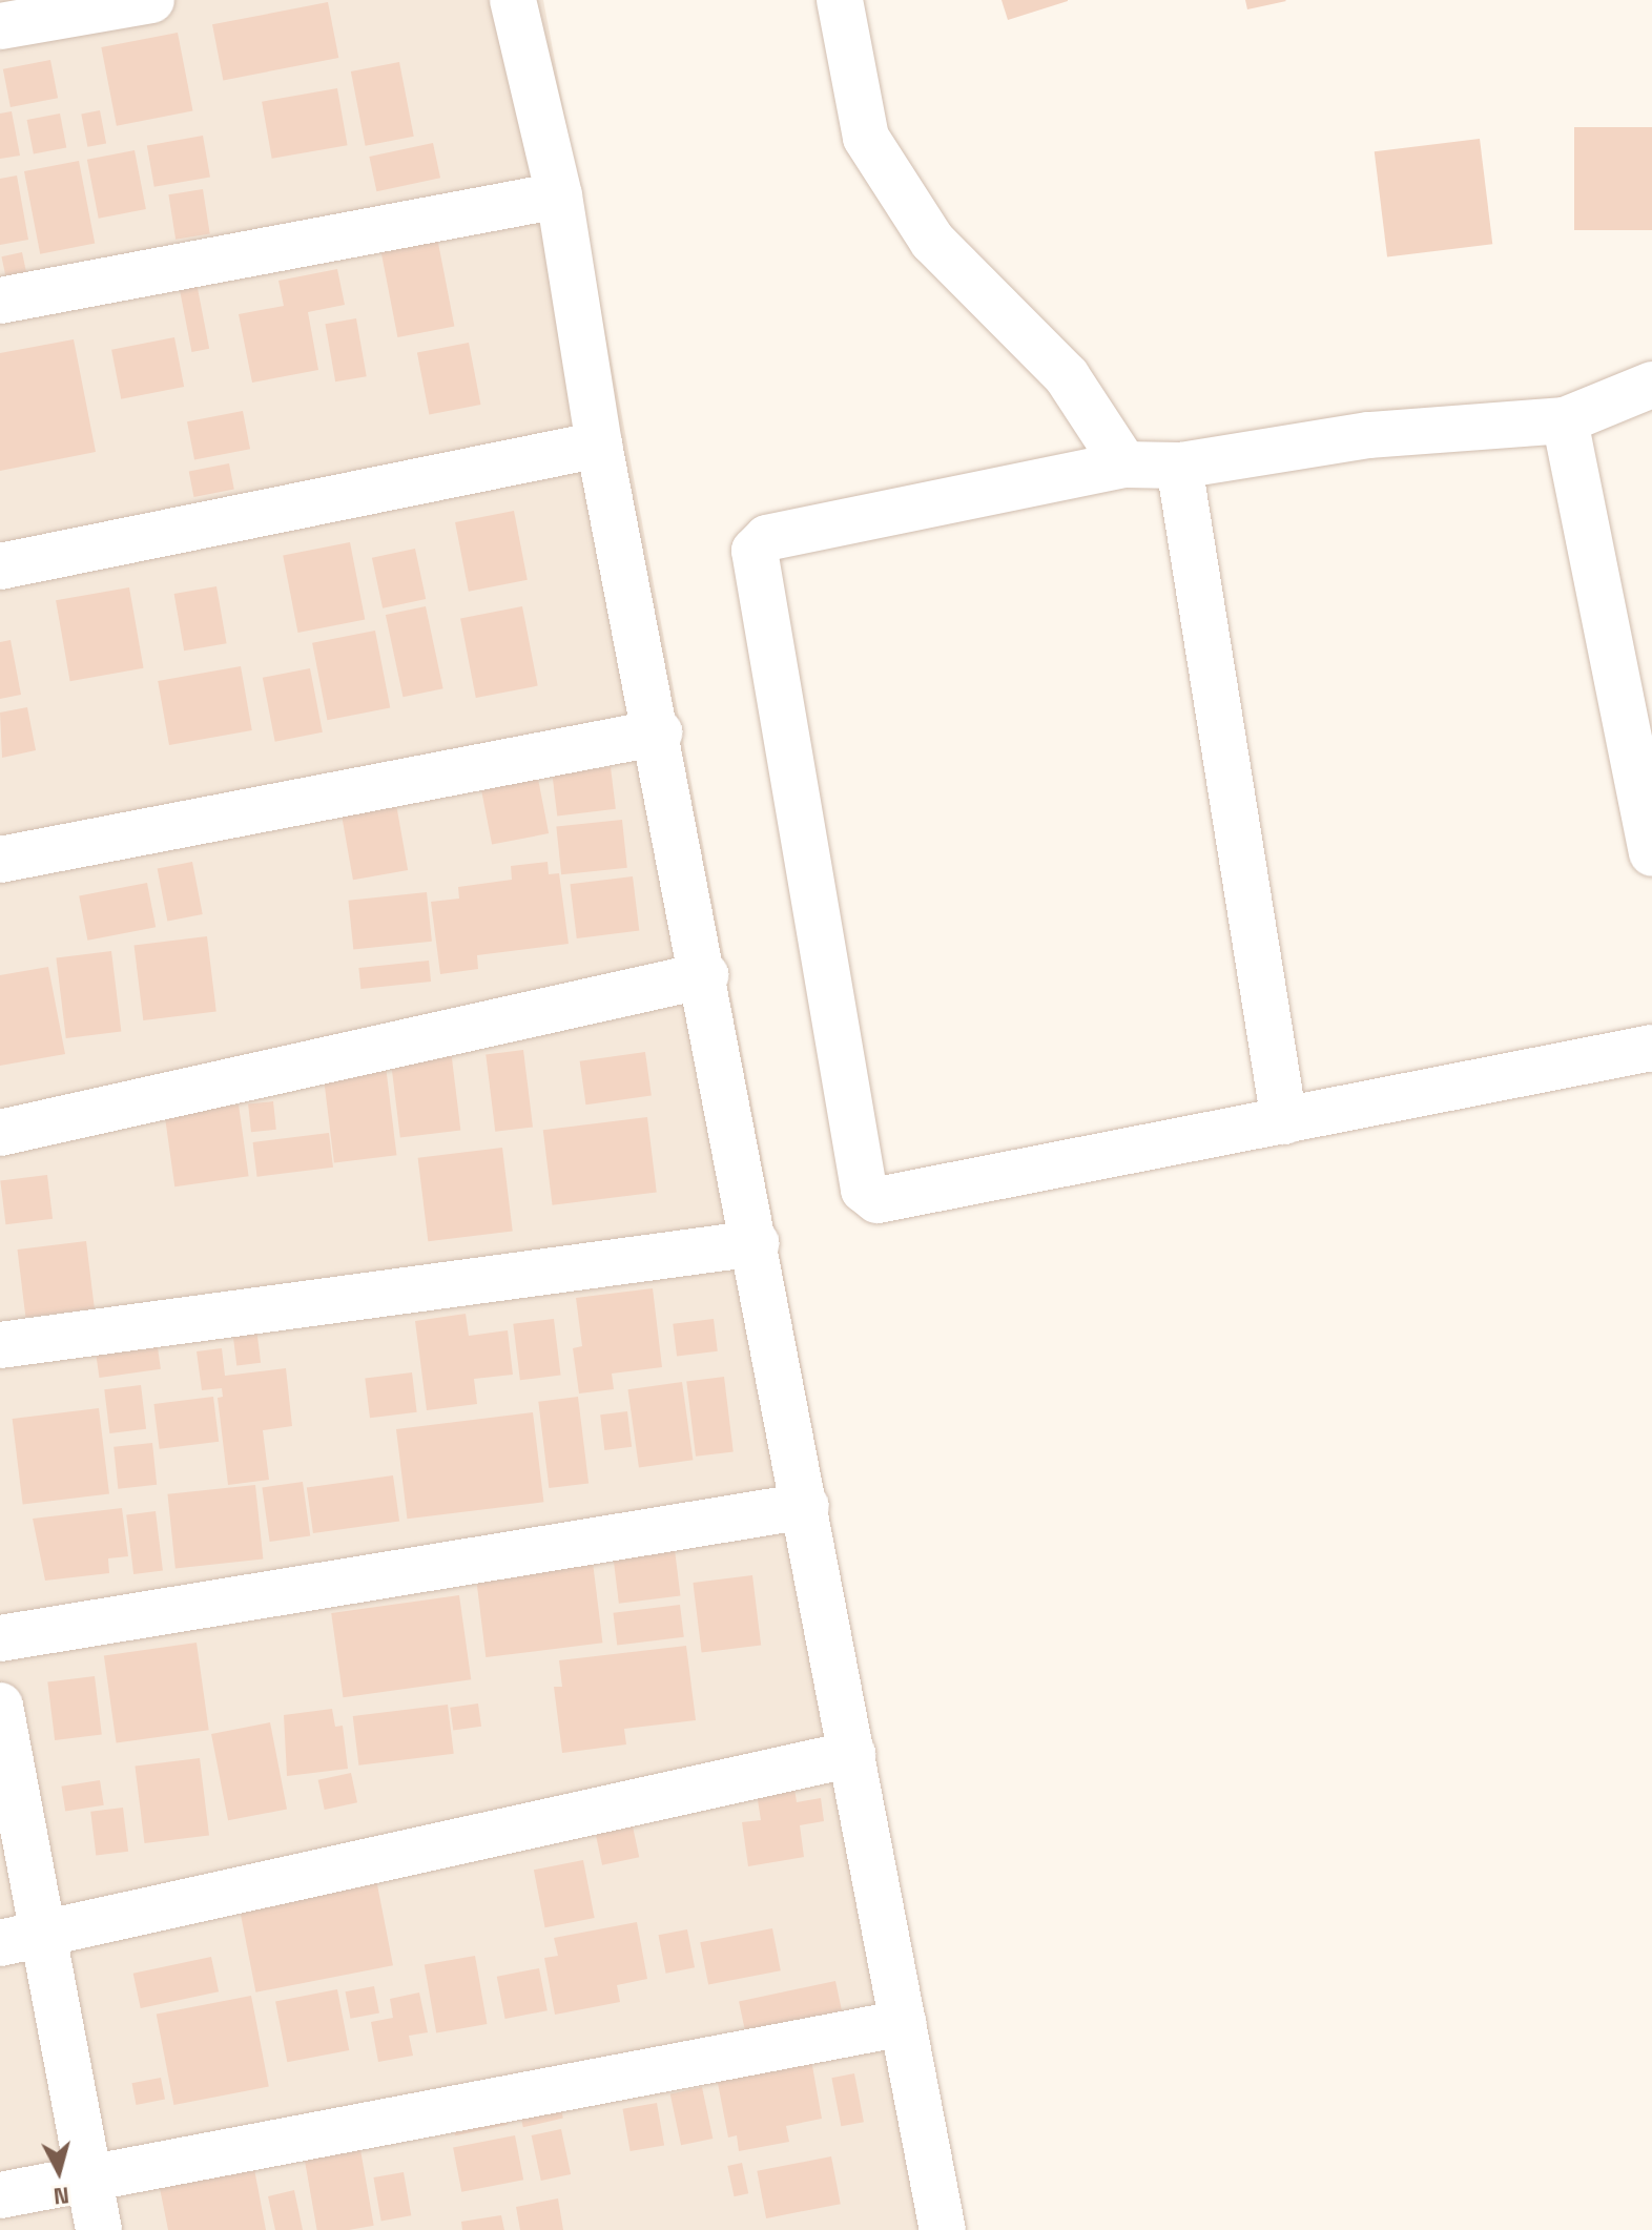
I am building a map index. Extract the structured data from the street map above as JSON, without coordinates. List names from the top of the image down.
{
  "north": "bottom"
}
